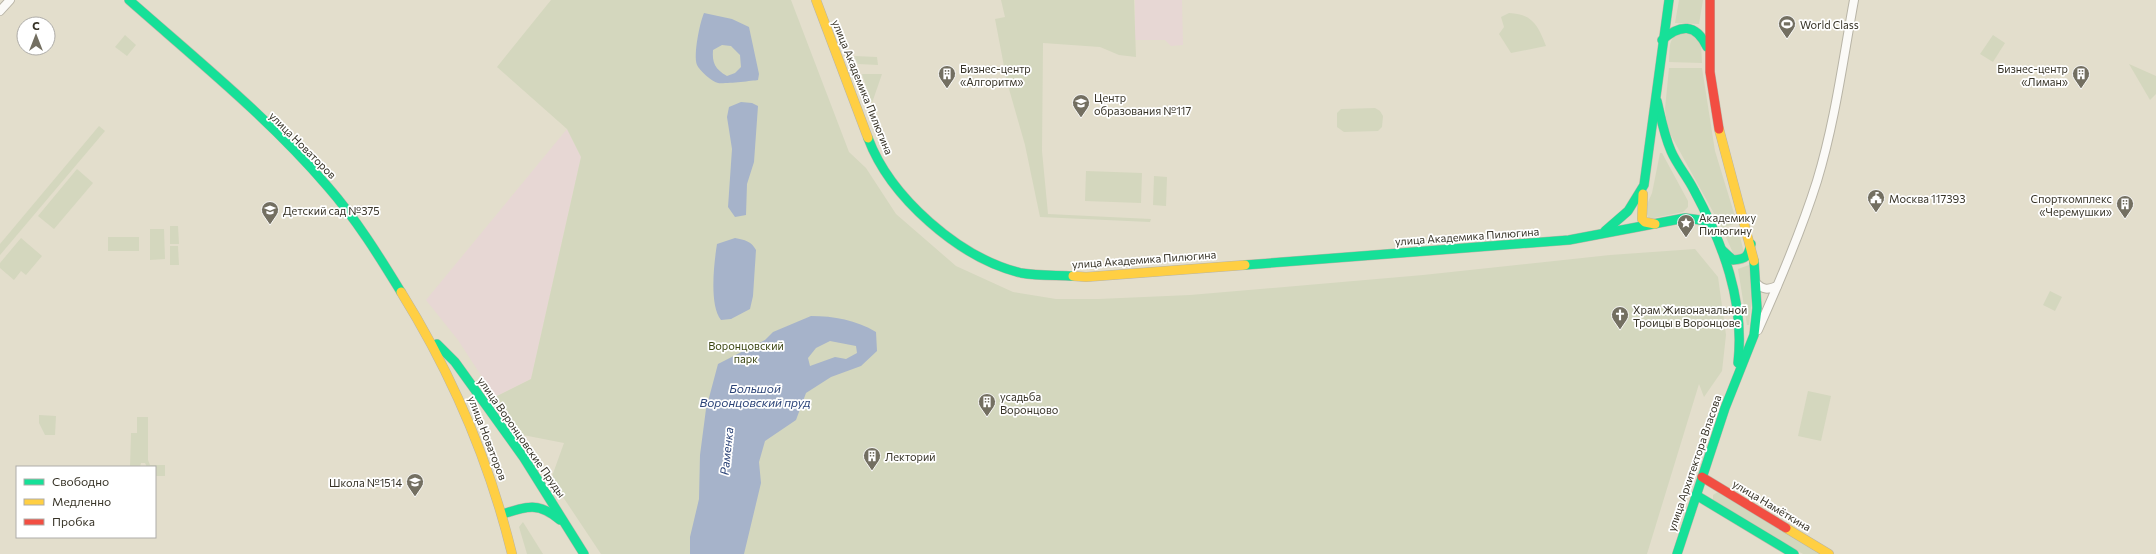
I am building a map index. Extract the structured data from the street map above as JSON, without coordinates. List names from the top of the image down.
{
  "streets": {
    "street": [
      "улица Академика Пилюгина",
      "улица Новаторов",
      "улица Воронцовские Пруды",
      "улица Архитектора Власова",
      "улица Намёткина"
    ]
  },
  "crossings": [
    ["улица Академика Пилюгина", "улица Архитектора Власова"],
    ["улица Новаторов", "улица Воронцовские Пруды"],
    ["улица Архитектора Власова", "улица Намёткина"]
  ],
  "water": ["Большой Воронцовский пруд", "Раменка"],
  "parks": ["Воронцовский парк"],
  "places": {
    "sports": ["World Class"],
    "building": [
      "Бизнес-центр «Алгоритм»",
      "Бизнес-центр «Лиман»",
      "Спорткомплекс «Черемушки»",
      "усадьба Воронцово",
      "Лекторий"
    ],
    "school or university": ["Центр образования №117", "Детский сад №375", "Школа №1514"],
    "public building": ["Москва 117393"],
    "place": ["Академику Пилюгину"],
    "church": ["Храм Живоначальной Троицы в Воронцове"]
  },
  "legend": ["Свободно", "Медленно", "Пробка"],
  "north": "top"
}
